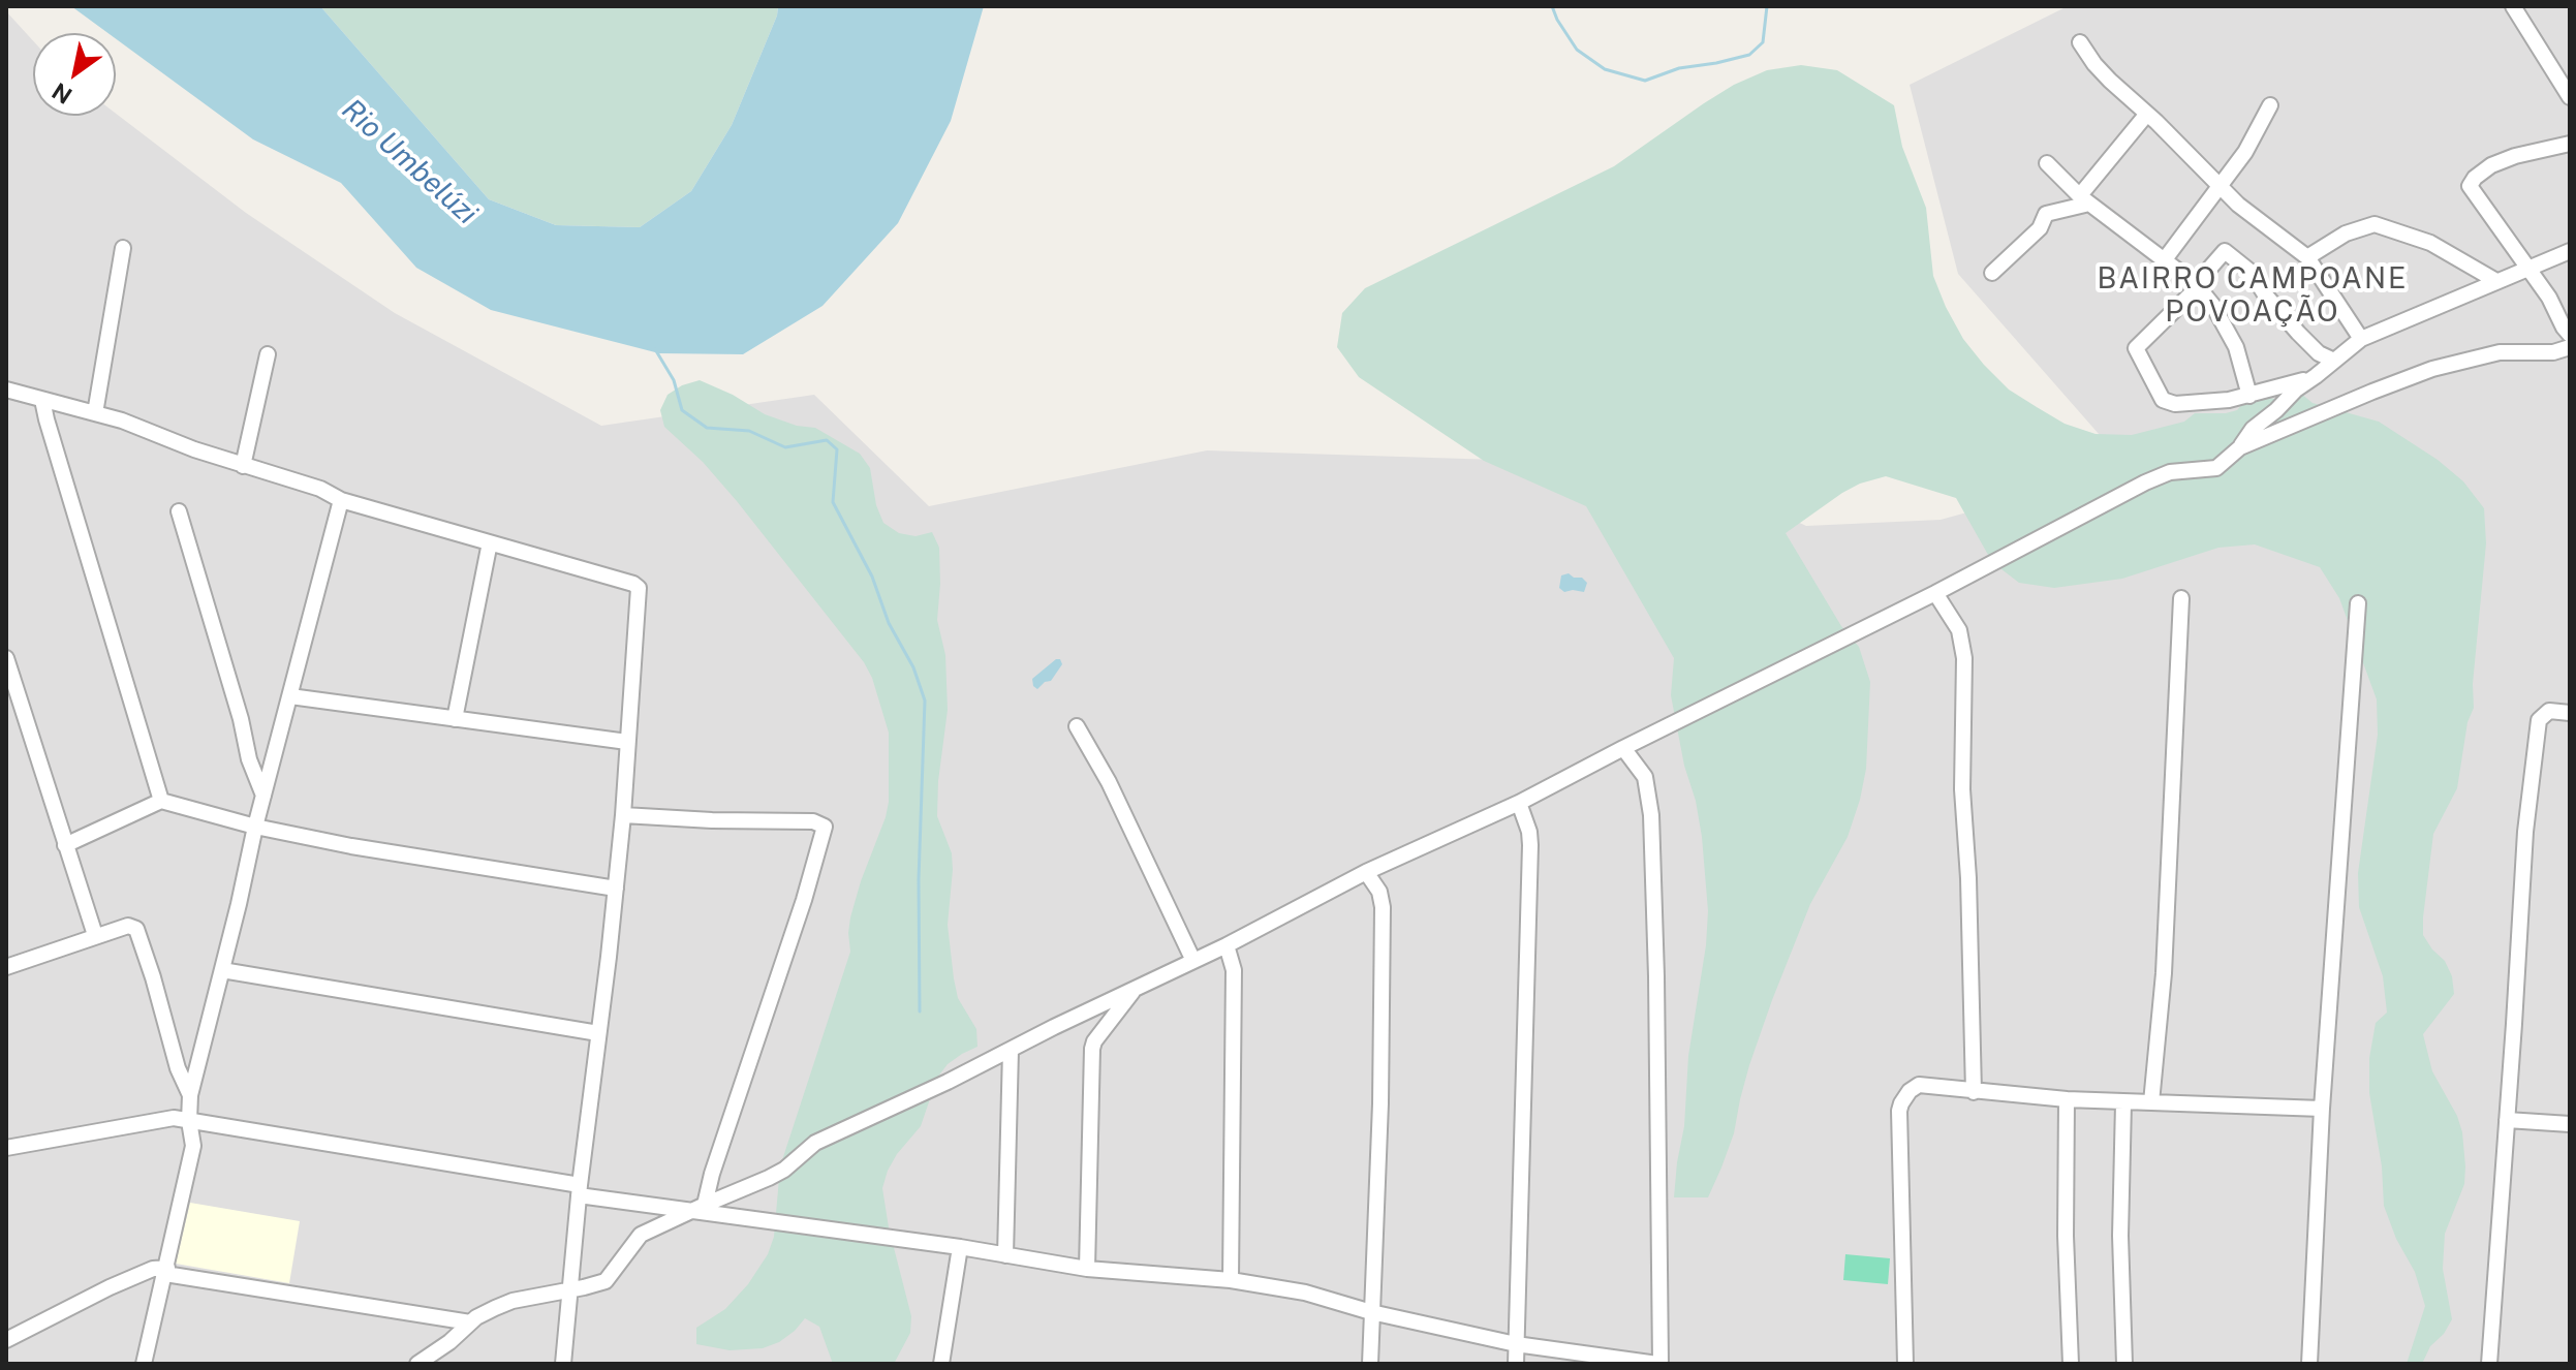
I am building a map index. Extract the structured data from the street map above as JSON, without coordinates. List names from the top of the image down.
{
  "districts": ["BAIRRO CAMPOANE POVOAÇÃO"],
  "water": ["Rio Umbelúzi"],
  "north": "bottom left"
}
